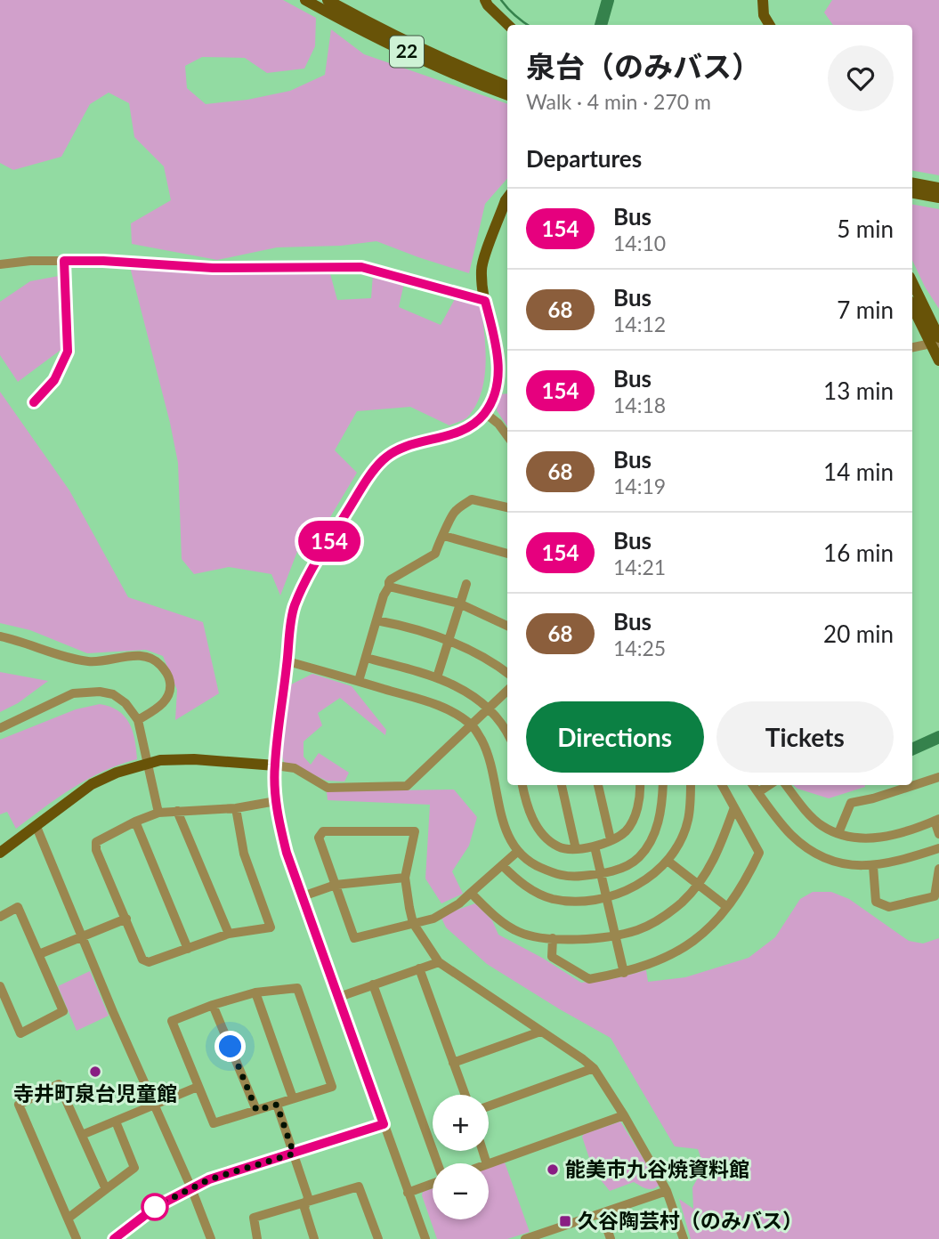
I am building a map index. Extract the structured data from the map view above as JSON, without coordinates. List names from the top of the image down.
{
  "streets": {
    "main road": ["22"]
  },
  "places": {
    "other": ["寺井町泉台児童館", "能美市九谷焼資料館"],
    "transit": ["久谷陶芸村（のみバス）"]
  },
  "lines": ["bus line 154"],
  "page": {
    "on_map": "154",
    "heading": [
      ["泉台（のみバス）", "Walk · 4 min · 270 m"],
      "Departures"
    ],
    "list": [
      {
        "mark": "154",
        "name": "Bus",
        "note": "14:10",
        "value": "5 min"
      },
      {
        "mark": "68",
        "name": "Bus",
        "note": "14:12",
        "value": "7 min"
      },
      {
        "mark": "154",
        "name": "Bus",
        "note": "14:18",
        "value": "13 min"
      },
      {
        "mark": "68",
        "name": "Bus",
        "note": "14:19",
        "value": "14 min"
      },
      {
        "mark": "154",
        "name": "Bus",
        "note": "14:21",
        "value": "16 min"
      },
      {
        "mark": "68",
        "name": "Bus",
        "note": "14:25",
        "value": "20 min"
      }
    ],
    "buttons": ["Directions", "Tickets"],
    "map_buttons": ["+", "−"]
  }
}
